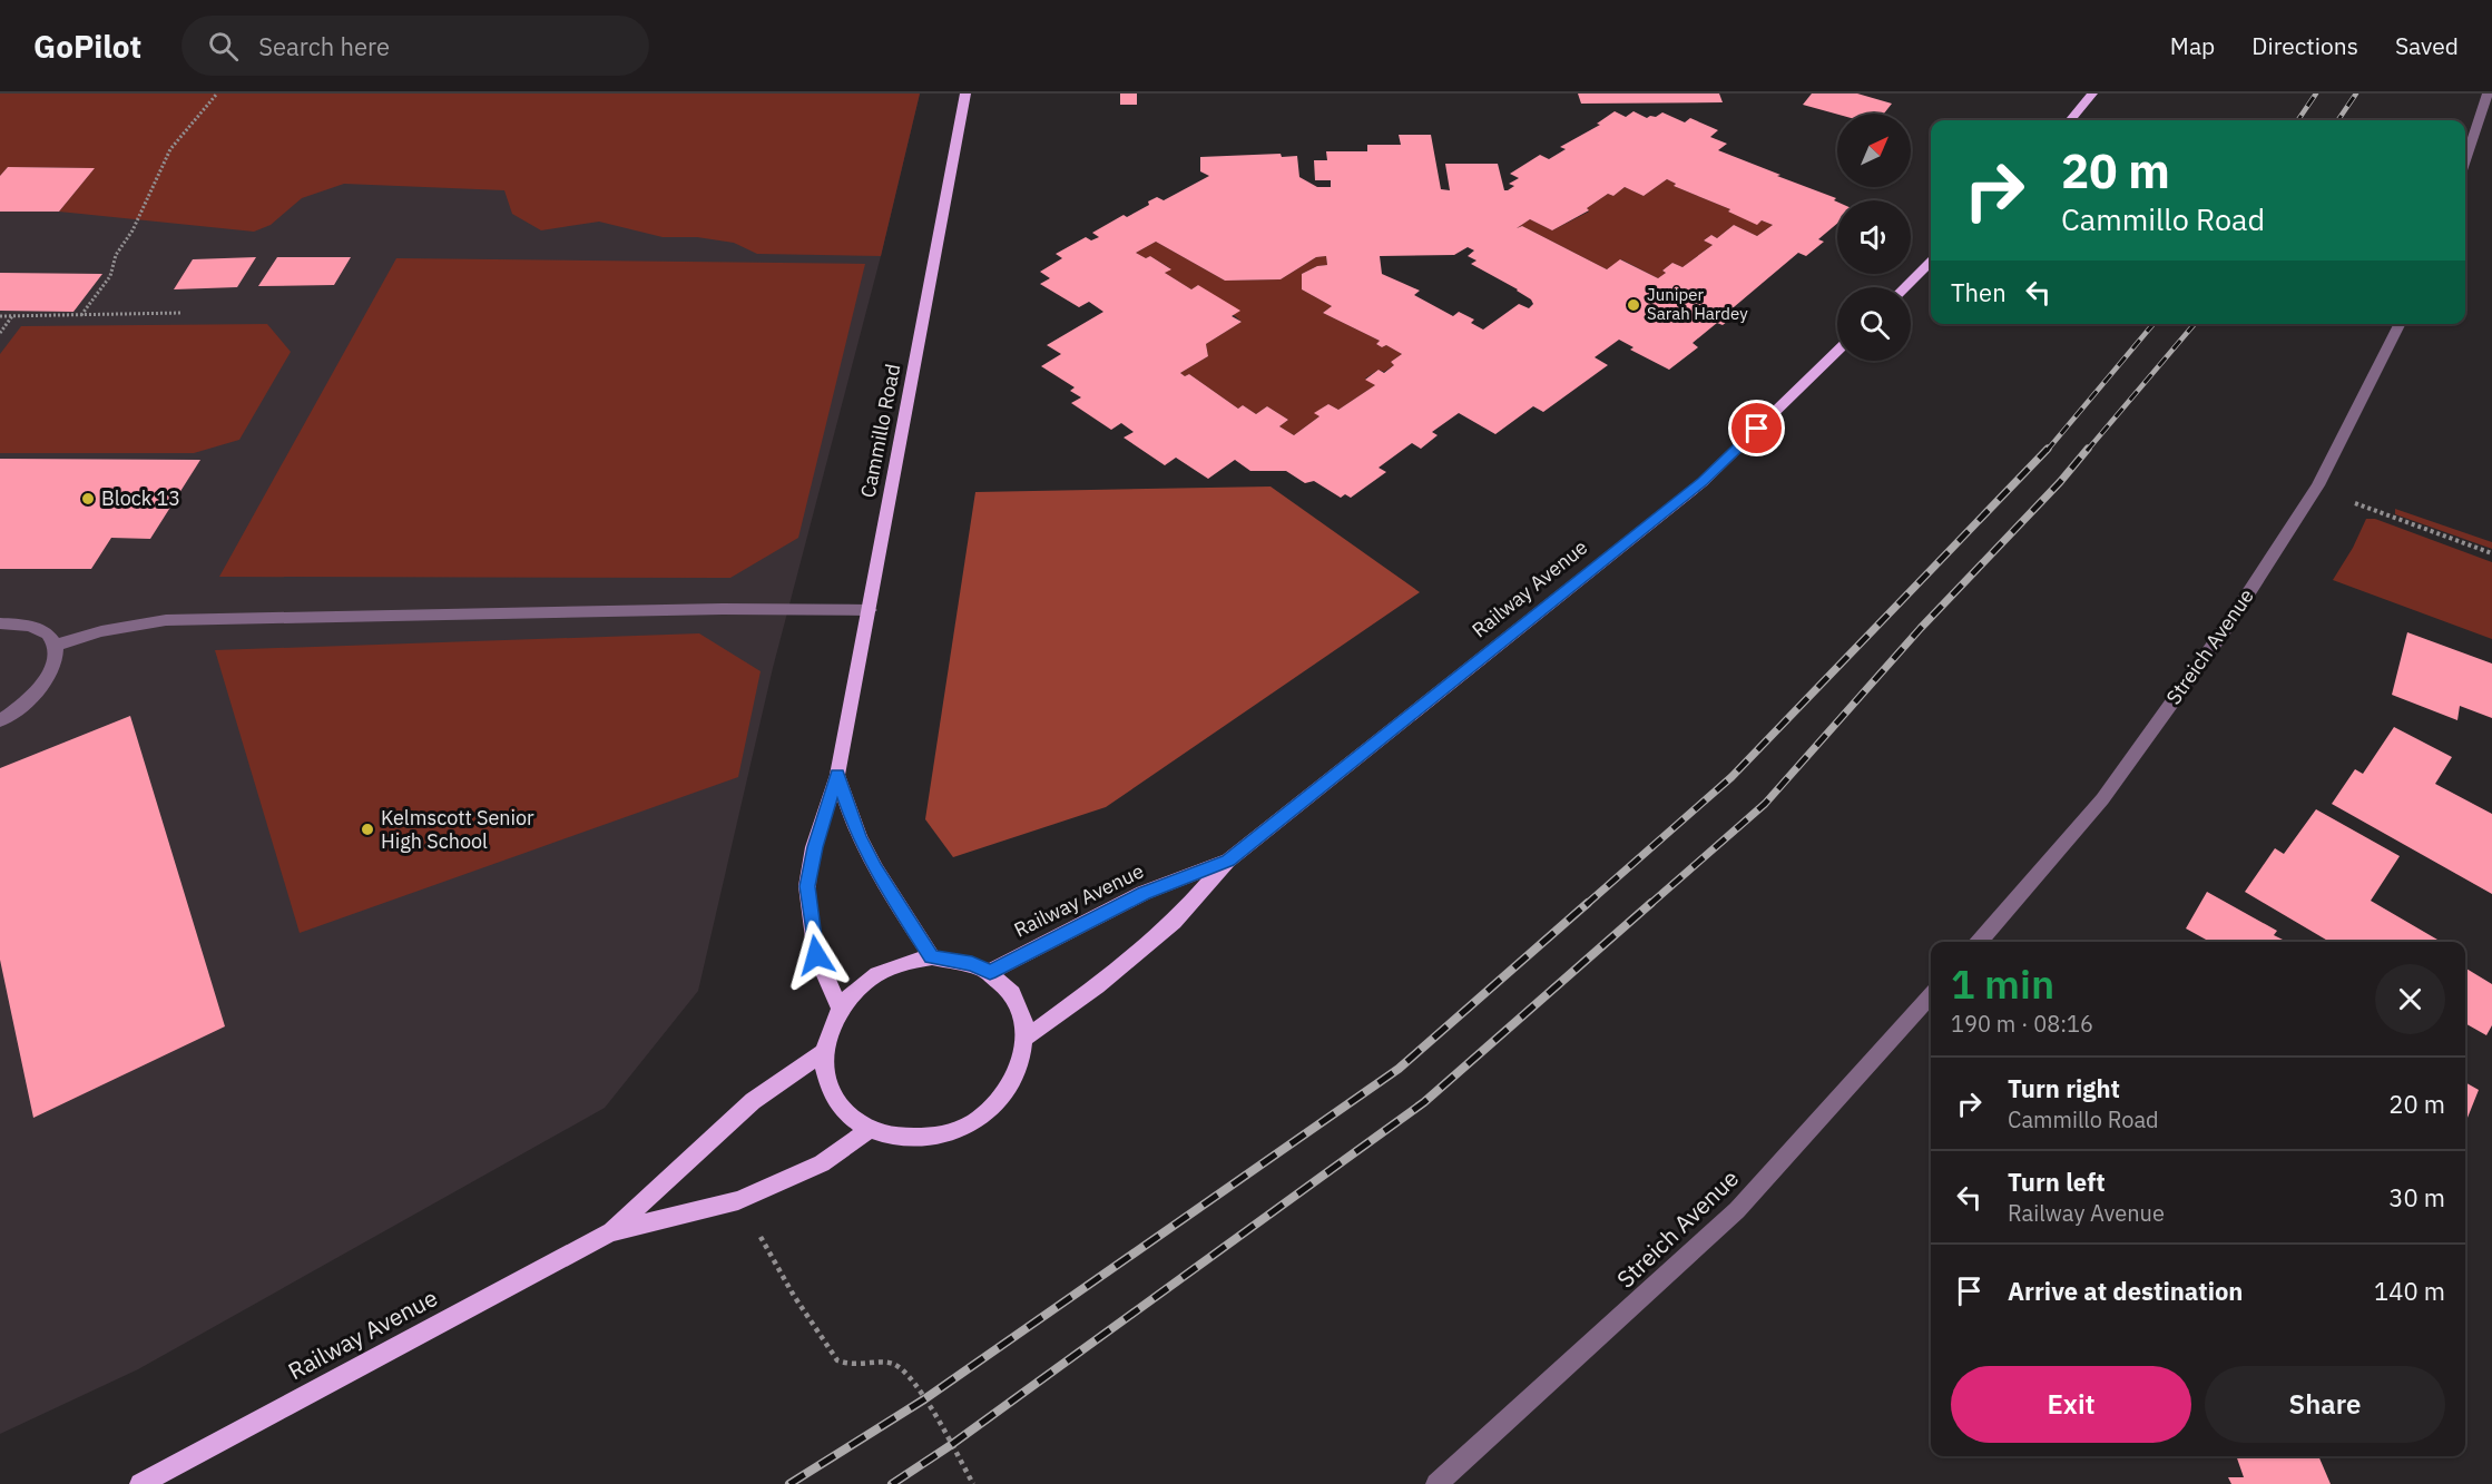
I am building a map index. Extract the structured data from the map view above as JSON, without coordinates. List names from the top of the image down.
{
  "streets": {
    "main road": ["Cammillo Road", "Railway Avenue"],
    "street": ["Streich Avenue"]
  },
  "crossings": [
    ["Cammillo Road", "Railway Avenue"]
  ],
  "places": ["Juniper Sarah Hardey", "Block 13", "Kelmscott Senior High School"],
  "north": "top right",
  "page": {
    "header": "GoPilot",
    "search": "Search here",
    "nav": ["Map", "Directions", "Saved"],
    "turn": ["20 m", "Cammillo Road"],
    "then": "Then",
    "heading": ["1 min", "190 m · 08:16"],
    "list": [
      {
        "name": "Turn right",
        "note": "Cammillo Road",
        "value": "20 m"
      },
      {
        "name": "Turn left",
        "note": "Railway Avenue",
        "value": "30 m"
      },
      {
        "name": "Arrive at destination",
        "value": "140 m"
      }
    ],
    "buttons": ["Exit", "Share"]
  }
}
